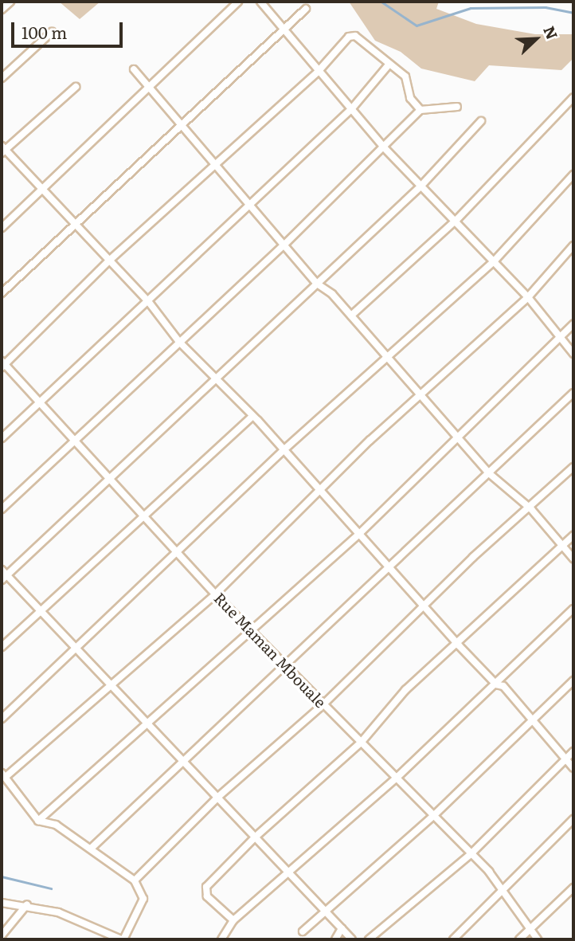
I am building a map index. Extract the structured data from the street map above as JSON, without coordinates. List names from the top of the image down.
{
  "streets": {
    "street": ["Rue Maman Mbouale"]
  },
  "scale_bar": "100 m",
  "north": "top right"
}
